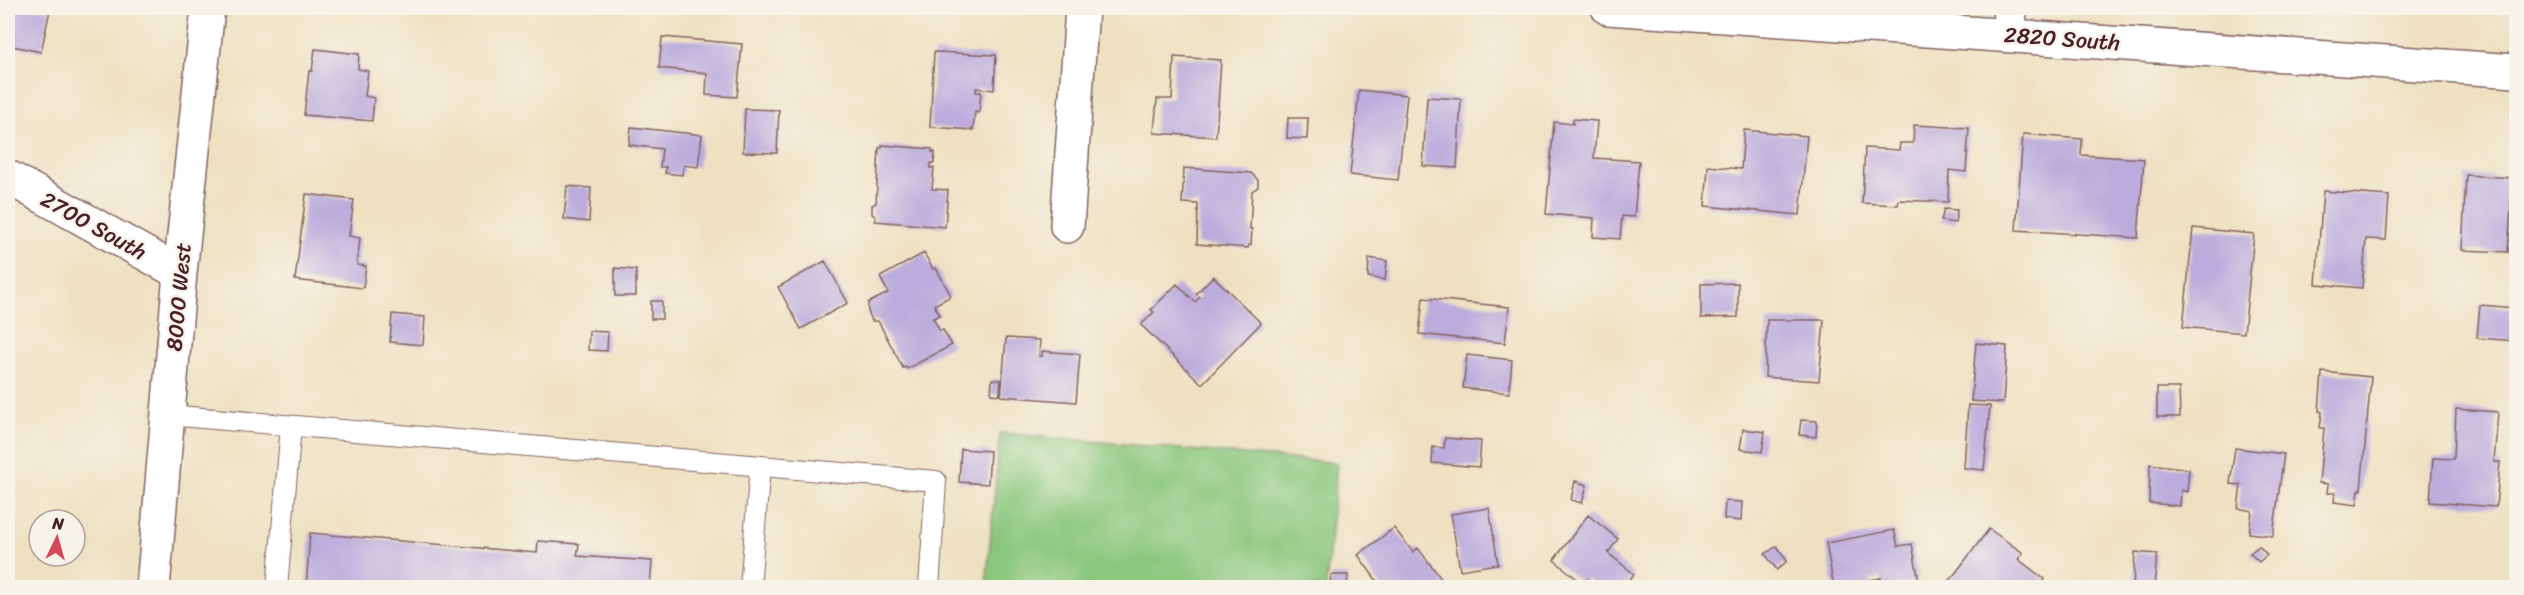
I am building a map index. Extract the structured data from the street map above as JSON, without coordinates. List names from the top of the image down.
{
  "streets": {
    "street": ["2820 South", "2700 South", "8000 West"]
  },
  "crossings": [
    ["2700 South", "8000 West"]
  ],
  "north": "top"
}
